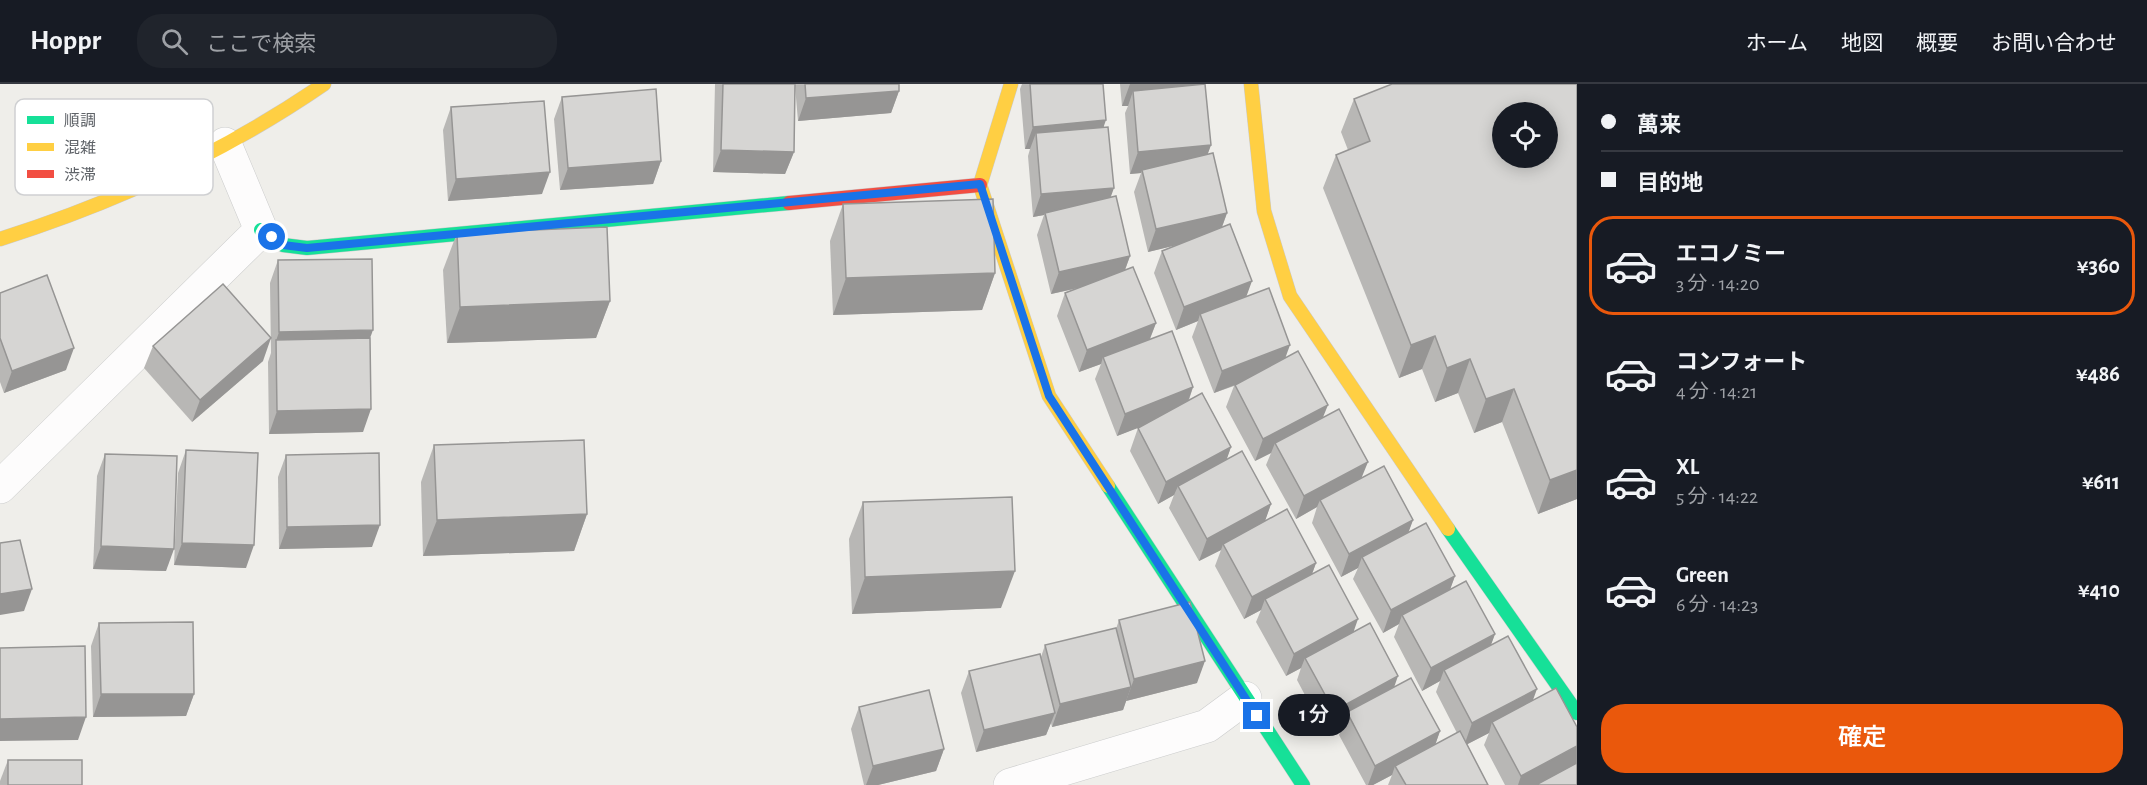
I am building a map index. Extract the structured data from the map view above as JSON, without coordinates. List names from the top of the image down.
{
  "legend": ["順調", "混雑", "渋滞"],
  "page": {
    "header": "Hoppr",
    "search": "ここで検索",
    "nav": [
      "ホーム",
      "地図",
      "概要",
      "お問い合わせ"
    ],
    "banner": ["萬来", "目的地"],
    "list": [
      {
        "name": "エコノミー",
        "note": "3 分 · 14:20",
        "value": "¥360"
      },
      {
        "name": "コンフォート",
        "note": "4 分 · 14:21",
        "value": "¥486"
      },
      {
        "name": "XL",
        "note": "5 分 · 14:22",
        "value": "¥611"
      },
      {
        "name": "Green",
        "note": "6 分 · 14:23",
        "value": "¥410"
      }
    ],
    "buttons": "確定",
    "bubble": "1 分"
  }
}
